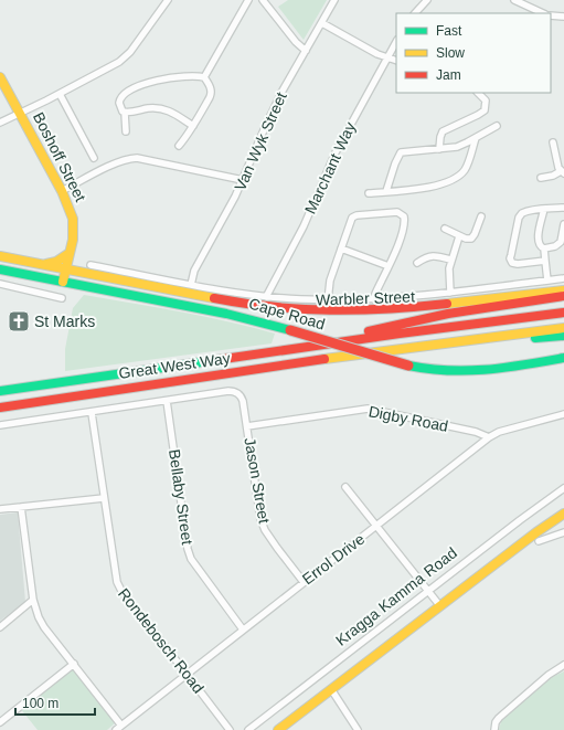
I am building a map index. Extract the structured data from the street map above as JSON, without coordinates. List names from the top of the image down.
{
  "streets": {
    "main road": ["Boshoff Street", "Cape Road", "Great West Way"],
    "street": [
      "Van Wyk Street",
      "Marchant Way",
      "Warbler Street",
      "Digby Road",
      "Jason Street",
      "Bellaby Street",
      "Errol Drive",
      "Kragga Kamma Road",
      "Rondebosch Road"
    ]
  },
  "crossings": [
    ["Van Wyk Street", "Warbler Street"],
    ["Boshoff Street", "Cape Road"],
    ["Marchant Way", "Warbler Street"],
    ["Digby Road", "Jason Street"],
    ["Digby Road", "Errol Drive"],
    ["Jason Street", "Bellaby Street"],
    ["Jason Street", "Errol Drive"],
    ["Bellaby Street", "Errol Drive"],
    ["Errol Drive", "Rondebosch Road"]
  ],
  "places": {
    "church": ["St Marks"]
  },
  "legend": ["Fast", "Slow", "Jam"],
  "scale_bar": "100 m"
}
